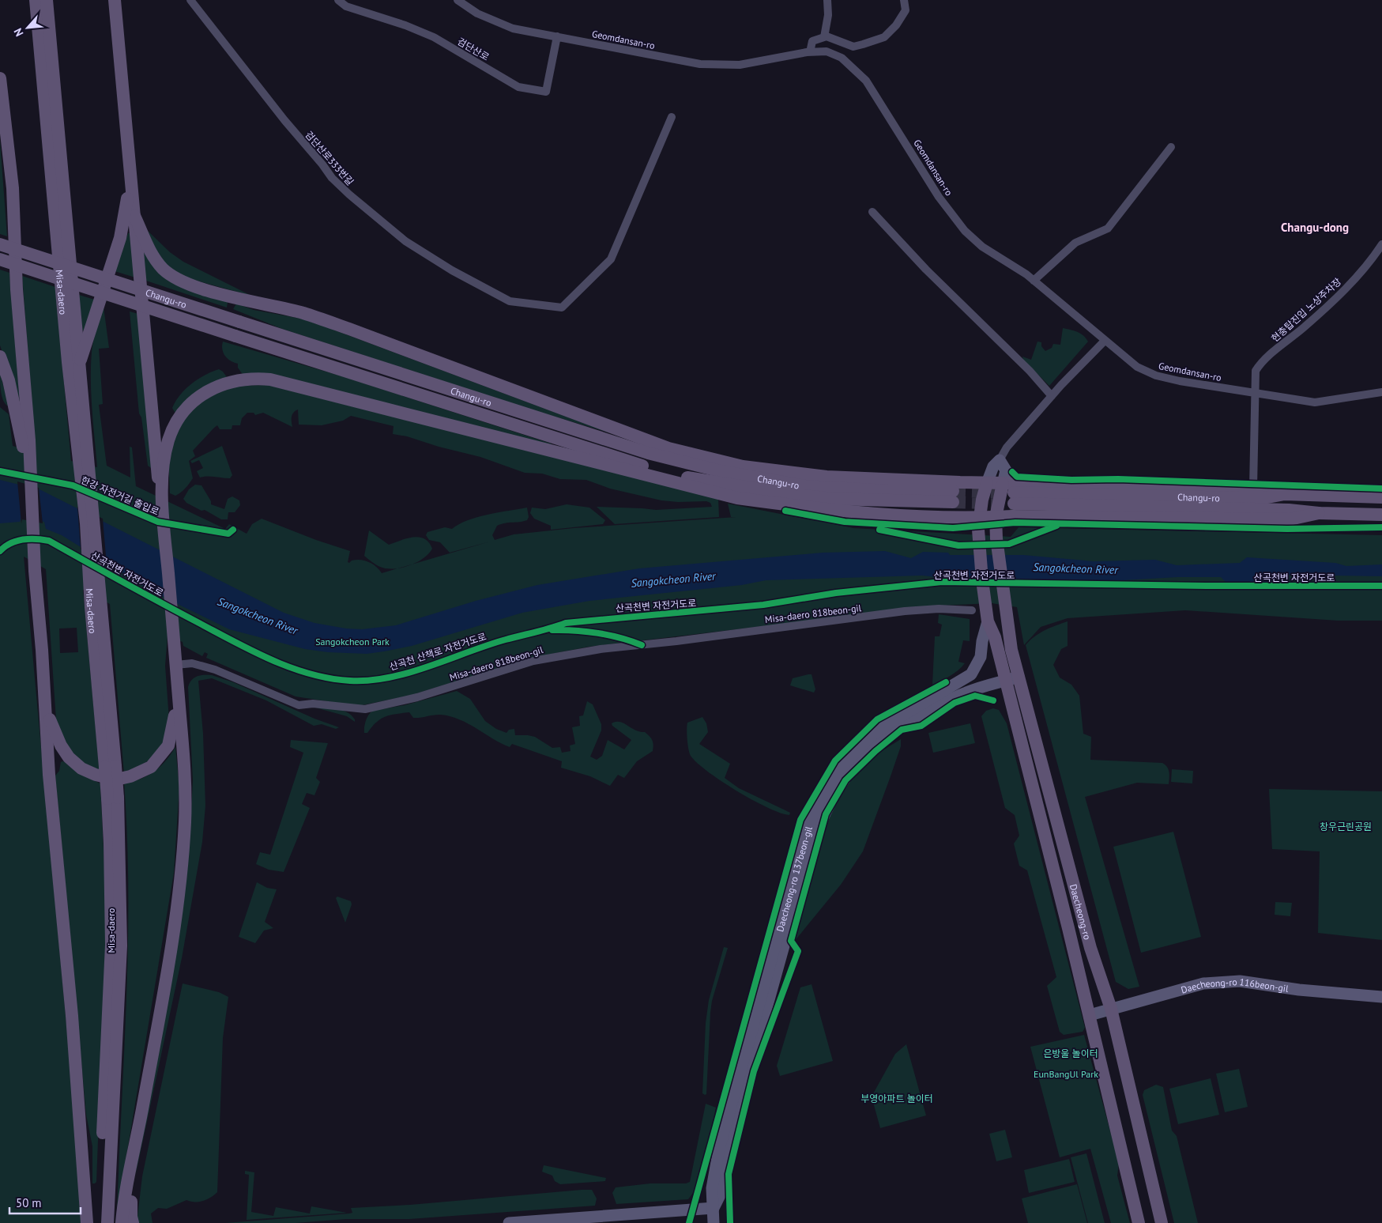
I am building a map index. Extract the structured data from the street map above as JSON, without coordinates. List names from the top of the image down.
{
  "streets": {
    "main road": [
      "Misa-daero",
      "Changu-ro",
      "Daecheong-ro 137beon-gil",
      "Daecheong-ro",
      "Daecheong-ro 116beon-gil"
    ],
    "street": [
      "Geomdansan-ro",
      "검단산로",
      "검단산로333번길",
      "현충탑진입 노상주차장",
      "Misa-daero 818beon-gil"
    ],
    "cycle path": ["한강 자전거길 출입로", "산곡천변 자전거도로"]
  },
  "crossings": [
    ["Geomdansan-ro", "검단산로"],
    ["Geomdansan-ro", "현충탑진입 노상주차장"],
    ["Daecheong-ro 137beon-gil", "Daecheong-ro"],
    ["Daecheong-ro", "Daecheong-ro 116beon-gil"]
  ],
  "districts": ["Changu-dong"],
  "water": ["Sangokcheon River"],
  "parks": [
    "Sangokcheon Park",
    "창우근린공원",
    "은방울 놀이터",
    "EunBangUl Park",
    "부영아파트 놀이터"
  ],
  "scale_bar": "50 m",
  "north": "bottom left"
}
